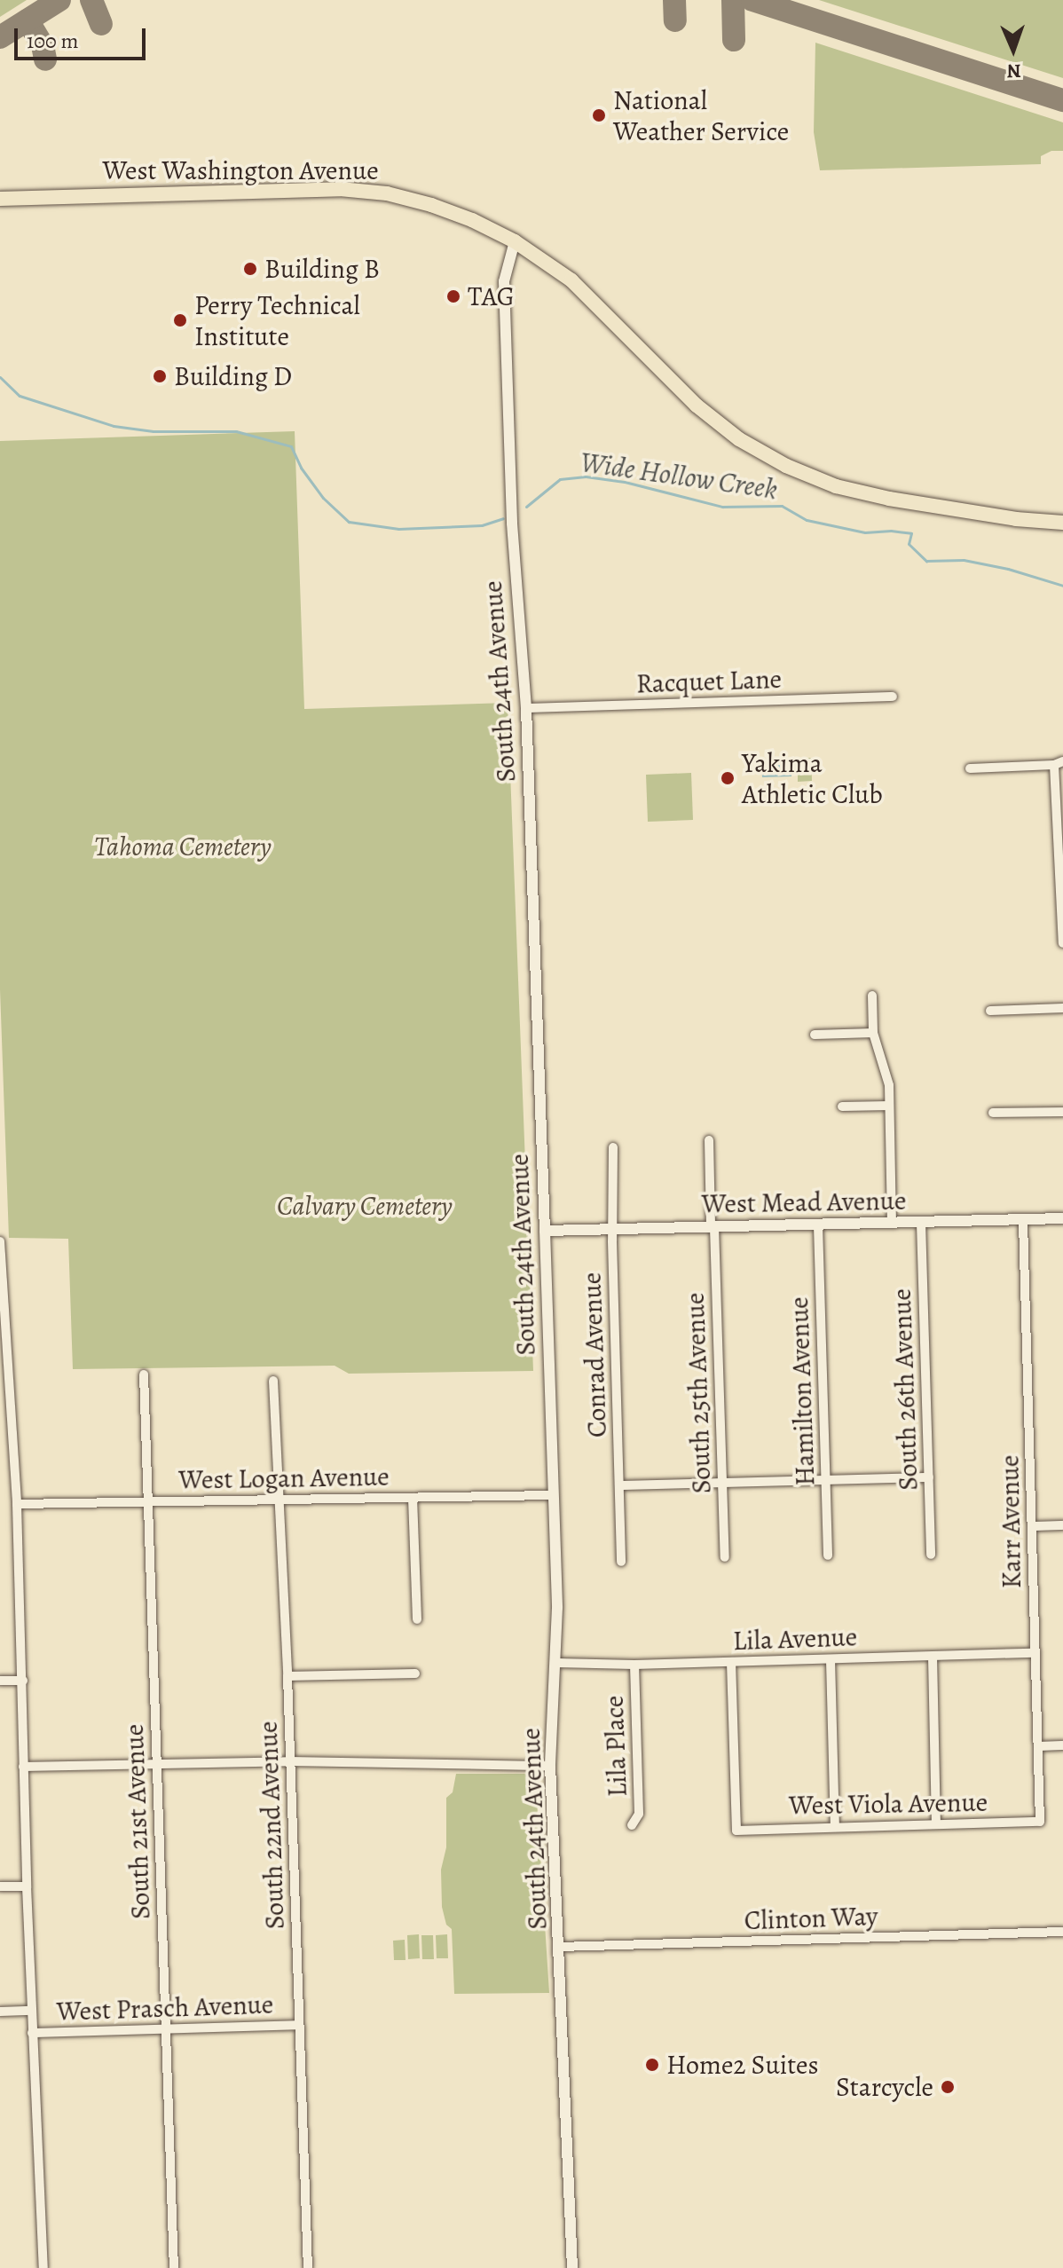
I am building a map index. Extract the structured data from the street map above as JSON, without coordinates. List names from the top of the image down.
{
  "streets": {
    "main road": ["West Washington Avenue"],
    "street": [
      "South 24th Avenue",
      "Racquet Lane",
      "West Mead Avenue",
      "Conrad Avenue",
      "South 26th Avenue",
      "Hamilton Avenue",
      "South 25th Avenue",
      "West Logan Avenue",
      "Karr Avenue",
      "Lila Avenue",
      "Lila Place",
      "West Viola Avenue",
      "South 21st Avenue",
      "South 22nd Avenue",
      "Clinton Way",
      "West Prasch Avenue"
    ]
  },
  "crossings": [
    ["West Washington Avenue", "South 24th Avenue"],
    ["South 24th Avenue", "Racquet Lane"],
    ["South 24th Avenue", "West Mead Avenue"],
    ["South 24th Avenue", "West Logan Avenue"],
    ["South 24th Avenue", "Lila Avenue"],
    ["South 24th Avenue", "Clinton Way"],
    ["West Mead Avenue", "Conrad Avenue"],
    ["West Mead Avenue", "South 26th Avenue"],
    ["West Mead Avenue", "Hamilton Avenue"],
    ["West Mead Avenue", "South 25th Avenue"],
    ["West Mead Avenue", "Karr Avenue"],
    ["West Logan Avenue", "South 21st Avenue"],
    ["West Logan Avenue", "South 22nd Avenue"],
    ["Karr Avenue", "Lila Avenue"],
    ["Karr Avenue", "West Viola Avenue"],
    ["Lila Avenue", "Lila Place"],
    ["Lila Avenue", "West Viola Avenue"],
    ["South 21st Avenue", "West Prasch Avenue"],
    ["South 22nd Avenue", "West Prasch Avenue"]
  ],
  "water": ["Wide Hollow Creek"],
  "parks": ["Tahoma Cemetery", "Calvary Cemetery"],
  "places": [
    "National Weather Service",
    "Building B",
    "TAG",
    "Perry Technical Institute",
    "Building D",
    "Yakima Athletic Club",
    "Home2 Suites",
    "Starcycle"
  ],
  "scale_bar": "100 m",
  "north": "bottom"
}
